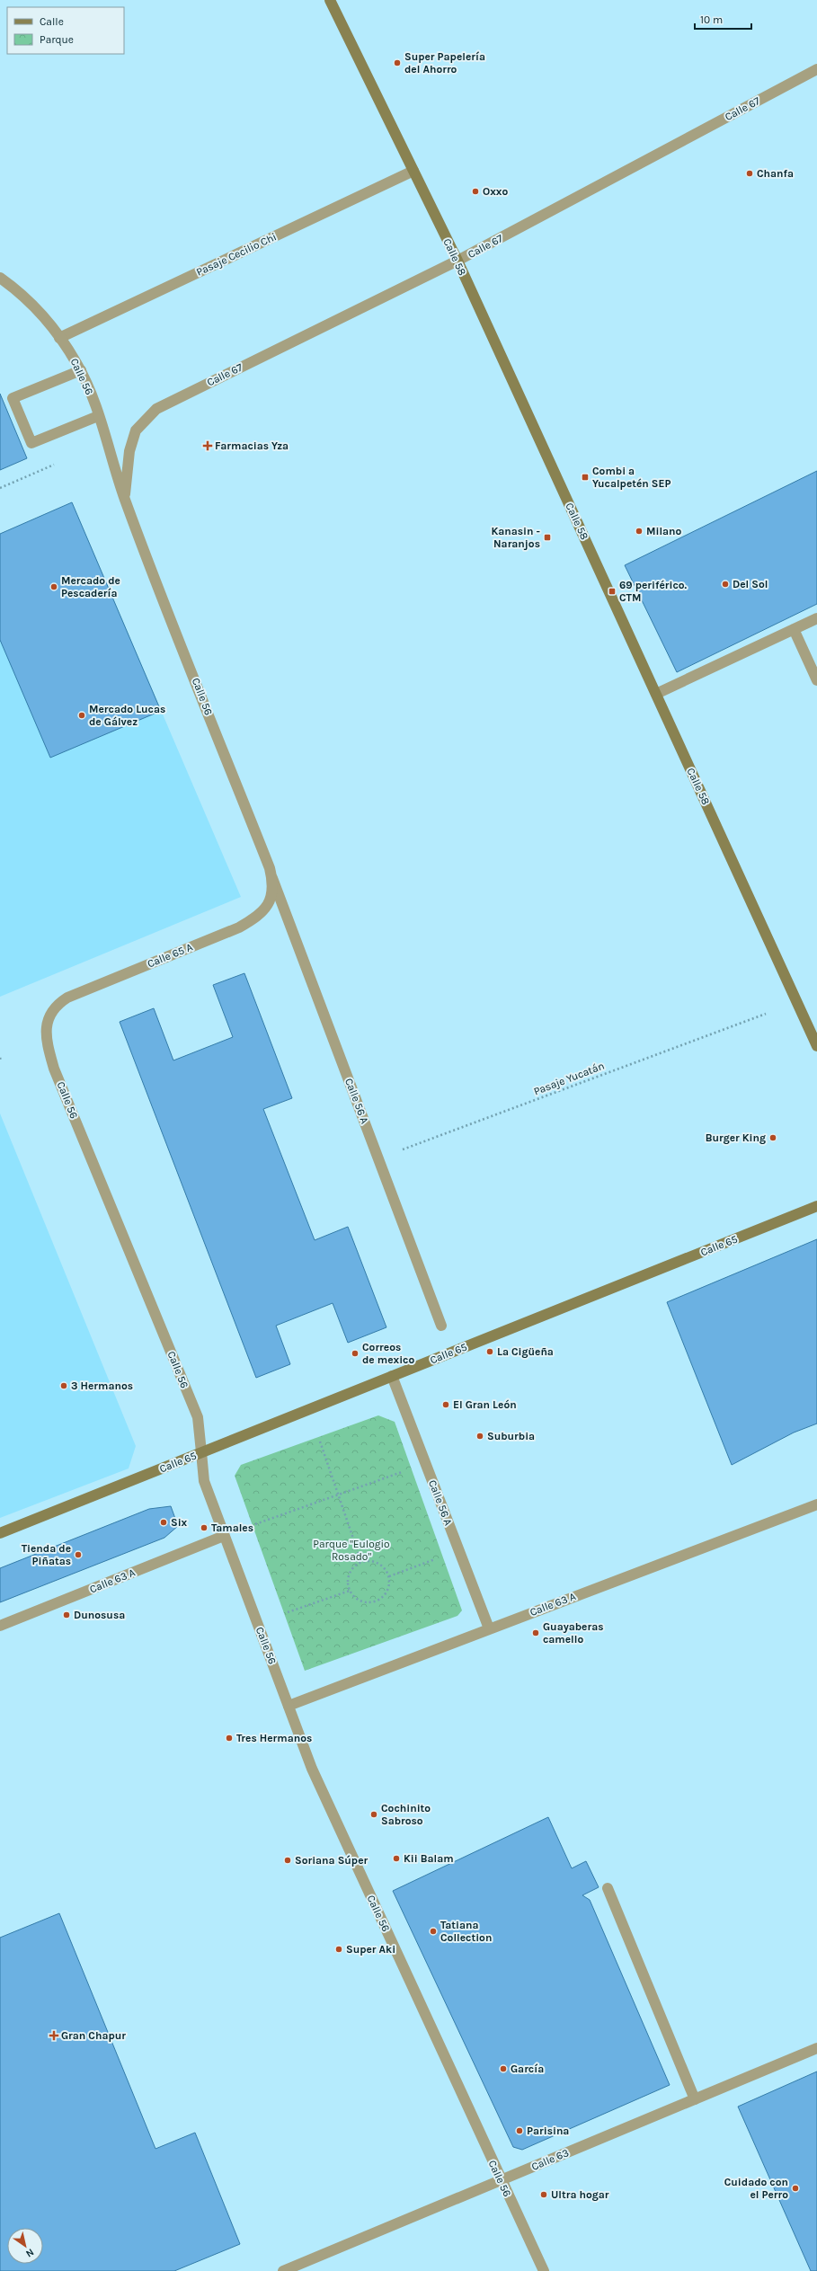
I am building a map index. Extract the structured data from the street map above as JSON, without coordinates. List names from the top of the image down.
{
  "streets": {
    "main road": ["Calle 58", "Calle 65"],
    "street": [
      "Calle 67",
      "Pasaje Cecilio Chi",
      "Calle 56",
      "Calle 65 A",
      "Calle 56 A",
      "Calle 63 A",
      "Calle 63"
    ],
    "path": ["Pasaje Yucatán"]
  },
  "crossings": [
    ["Calle 67", "Calle 58"],
    ["Calle 67", "Calle 56"],
    ["Pasaje Cecilio Chi", "Calle 58"],
    ["Pasaje Cecilio Chi", "Calle 56"],
    ["Calle 56", "Calle 65 A"],
    ["Calle 56", "Calle 56 A"],
    ["Calle 56", "Calle 65"],
    ["Calle 56", "Calle 63 A"],
    ["Calle 56", "Calle 63"],
    ["Pasaje Yucatán", "Calle 56 A"],
    ["Calle 56 A", "Calle 65"],
    ["Calle 56 A", "Calle 63 A"]
  ],
  "parks": ["Parque \"Eulogio Rosado\""],
  "places": {
    "other": [
      "Super Papelería del Ahorro",
      "Chanfa",
      "Oxxo",
      "Milano",
      "Del Sol",
      "Mercado de Pescadería",
      "Mercado Lucas de Gálvez",
      "Burger King",
      "La Cigüeña",
      "Correos de mexico",
      "3 Hermanos",
      "El Gran León",
      "Suburbia",
      "Six",
      "Tamales",
      "Tienda de Piñatas",
      "Dunosusa",
      "Guayaberas camello",
      "Tres Hermanos",
      "Cochinito Sabroso",
      "Kii Balam",
      "Soriana Súper",
      "Tatiana Collection",
      "Super Aki",
      "García",
      "Parisina",
      "Cuidado con el Perro",
      "Ultra hogar"
    ],
    "health": ["Farmacias Yza", "Gran Chapur"],
    "transit": ["Combi a Yucalpetén SEP", "Kanasin - Naranjos", "69 periférico. CTM"]
  },
  "legend": ["Calle", "Parque"],
  "scale_bar": "10 m",
  "north": "bottom right"
}
